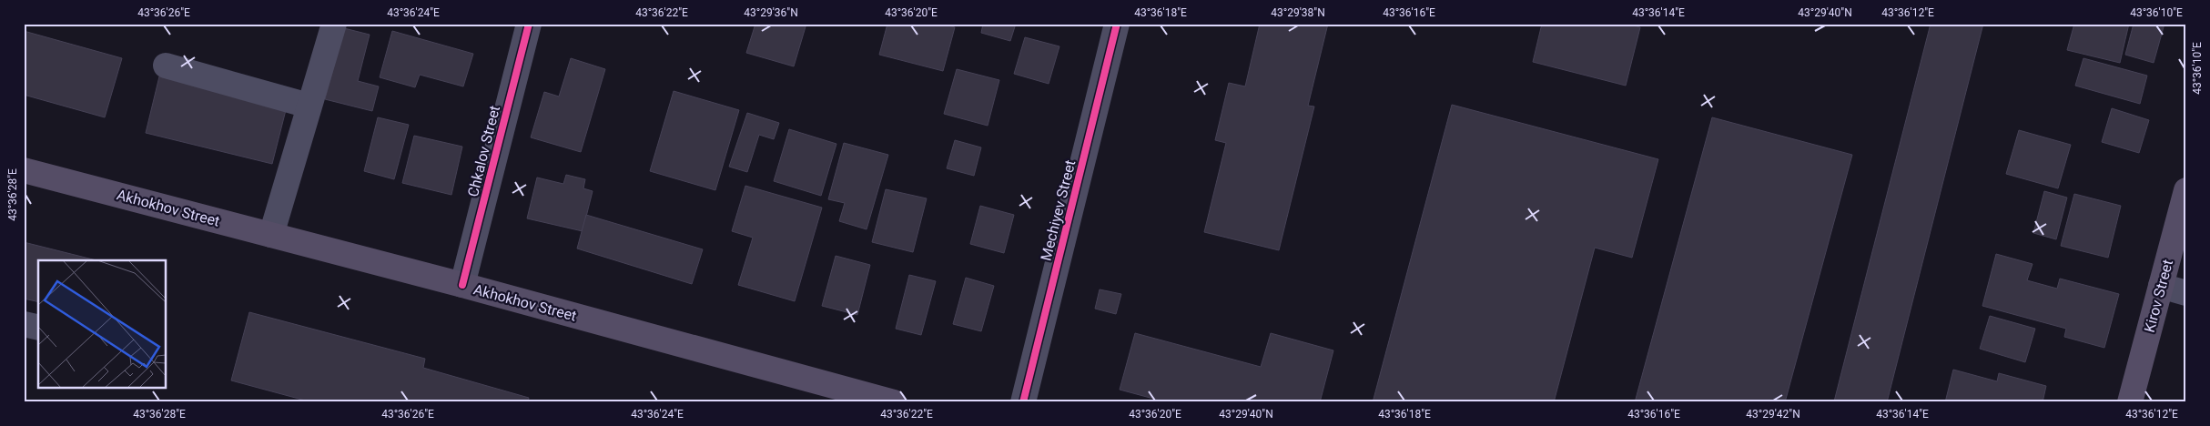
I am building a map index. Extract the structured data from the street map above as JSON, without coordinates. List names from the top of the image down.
{
  "streets": {
    "main road": ["Akhokhov Street", "Kirov Street"],
    "street": ["Chkalov Street", "Mechiyev Street"]
  },
  "crossings": [
    ["Chkalov Street", "Akhokhov Street"]
  ],
  "coordinates": [
    "43°36'26\"E",
    "43°36'24\"E",
    "43°36'22\"E",
    "43°29'36\"N",
    "43°36'20\"E",
    "43°36'18\"E",
    "43°29'38\"N",
    "43°36'16\"E",
    "43°36'14\"E",
    "43°29'40\"N",
    "43°36'12\"E",
    "43°36'10\"E",
    "43°36'28\"E",
    "43°29'42\"N"
  ]
}
